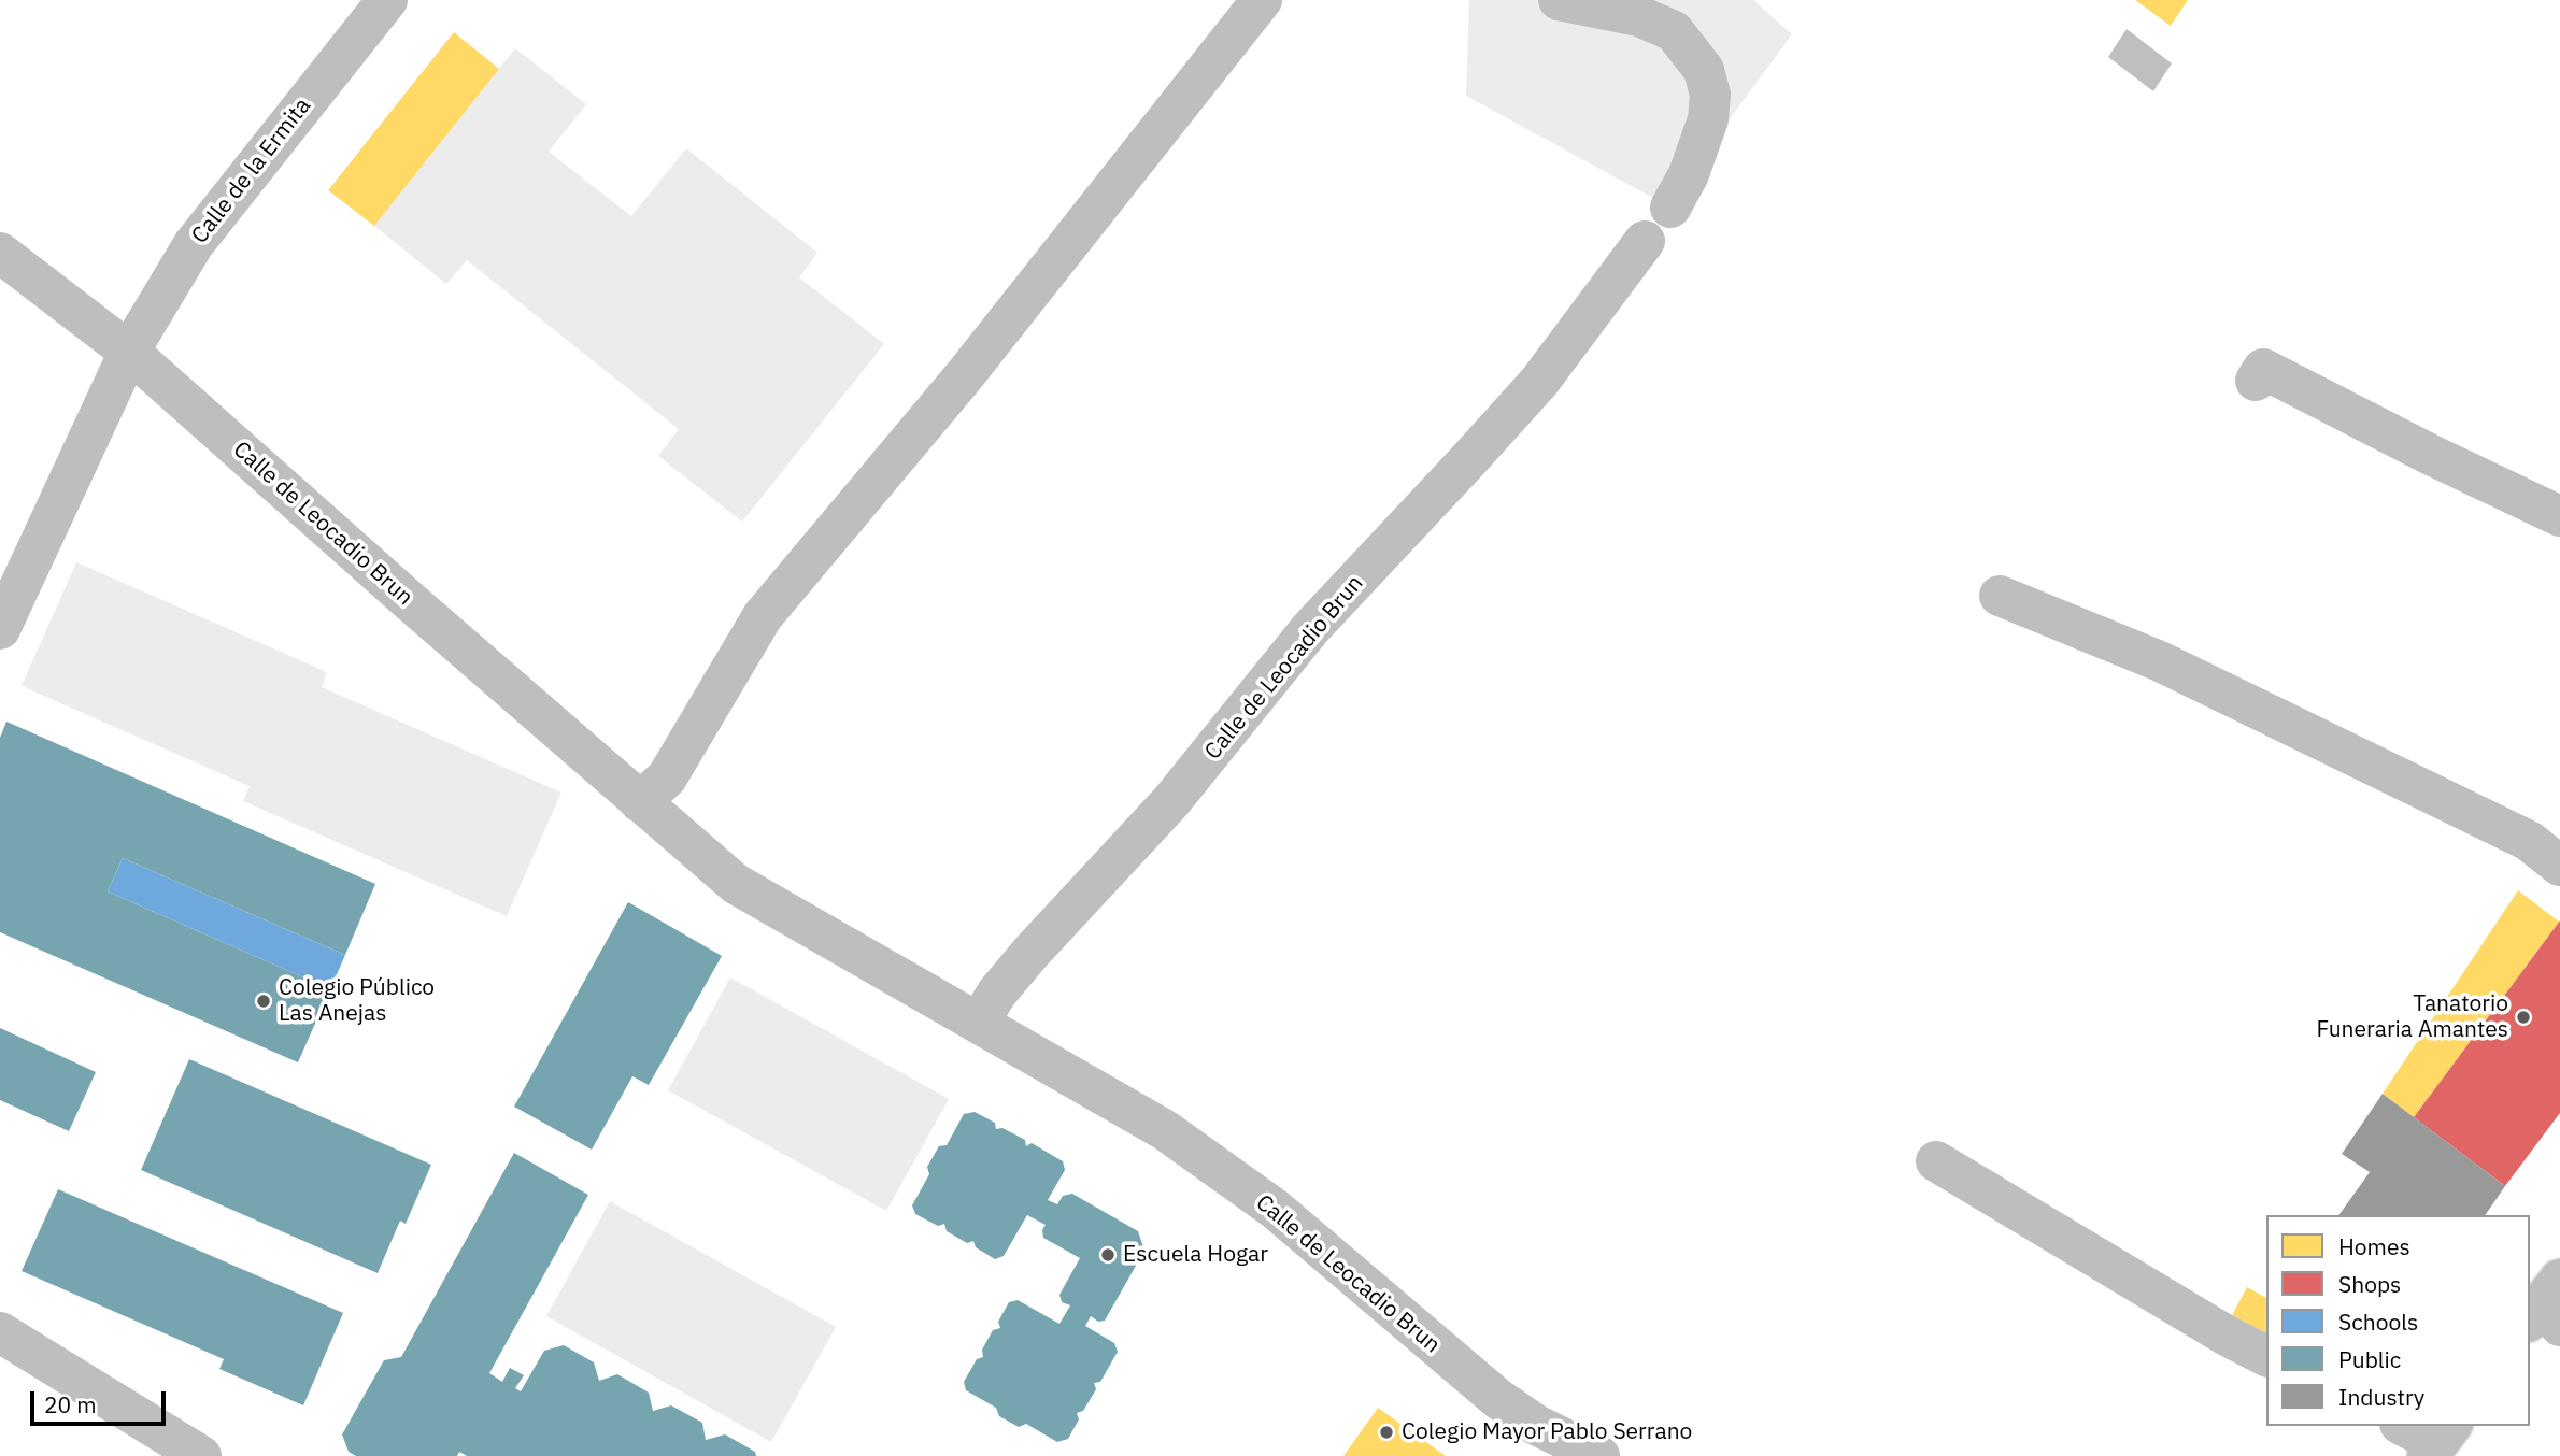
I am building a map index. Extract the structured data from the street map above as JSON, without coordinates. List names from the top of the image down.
{
  "streets": {
    "street": ["Calle de la Ermita", "Calle de Leocadio Brun"]
  },
  "crossings": [
    ["Calle de la Ermita", "Calle de Leocadio Brun"]
  ],
  "places": [
    "Colegio Público Las Anejas",
    "Tanatorio Funeraria Amantes",
    "Escuela Hogar",
    "Colegio Mayor Pablo Serrano"
  ],
  "legend": [
    "Homes",
    "Shops",
    "Schools",
    "Public",
    "Industry"
  ],
  "scale_bar": "20 m"
}
